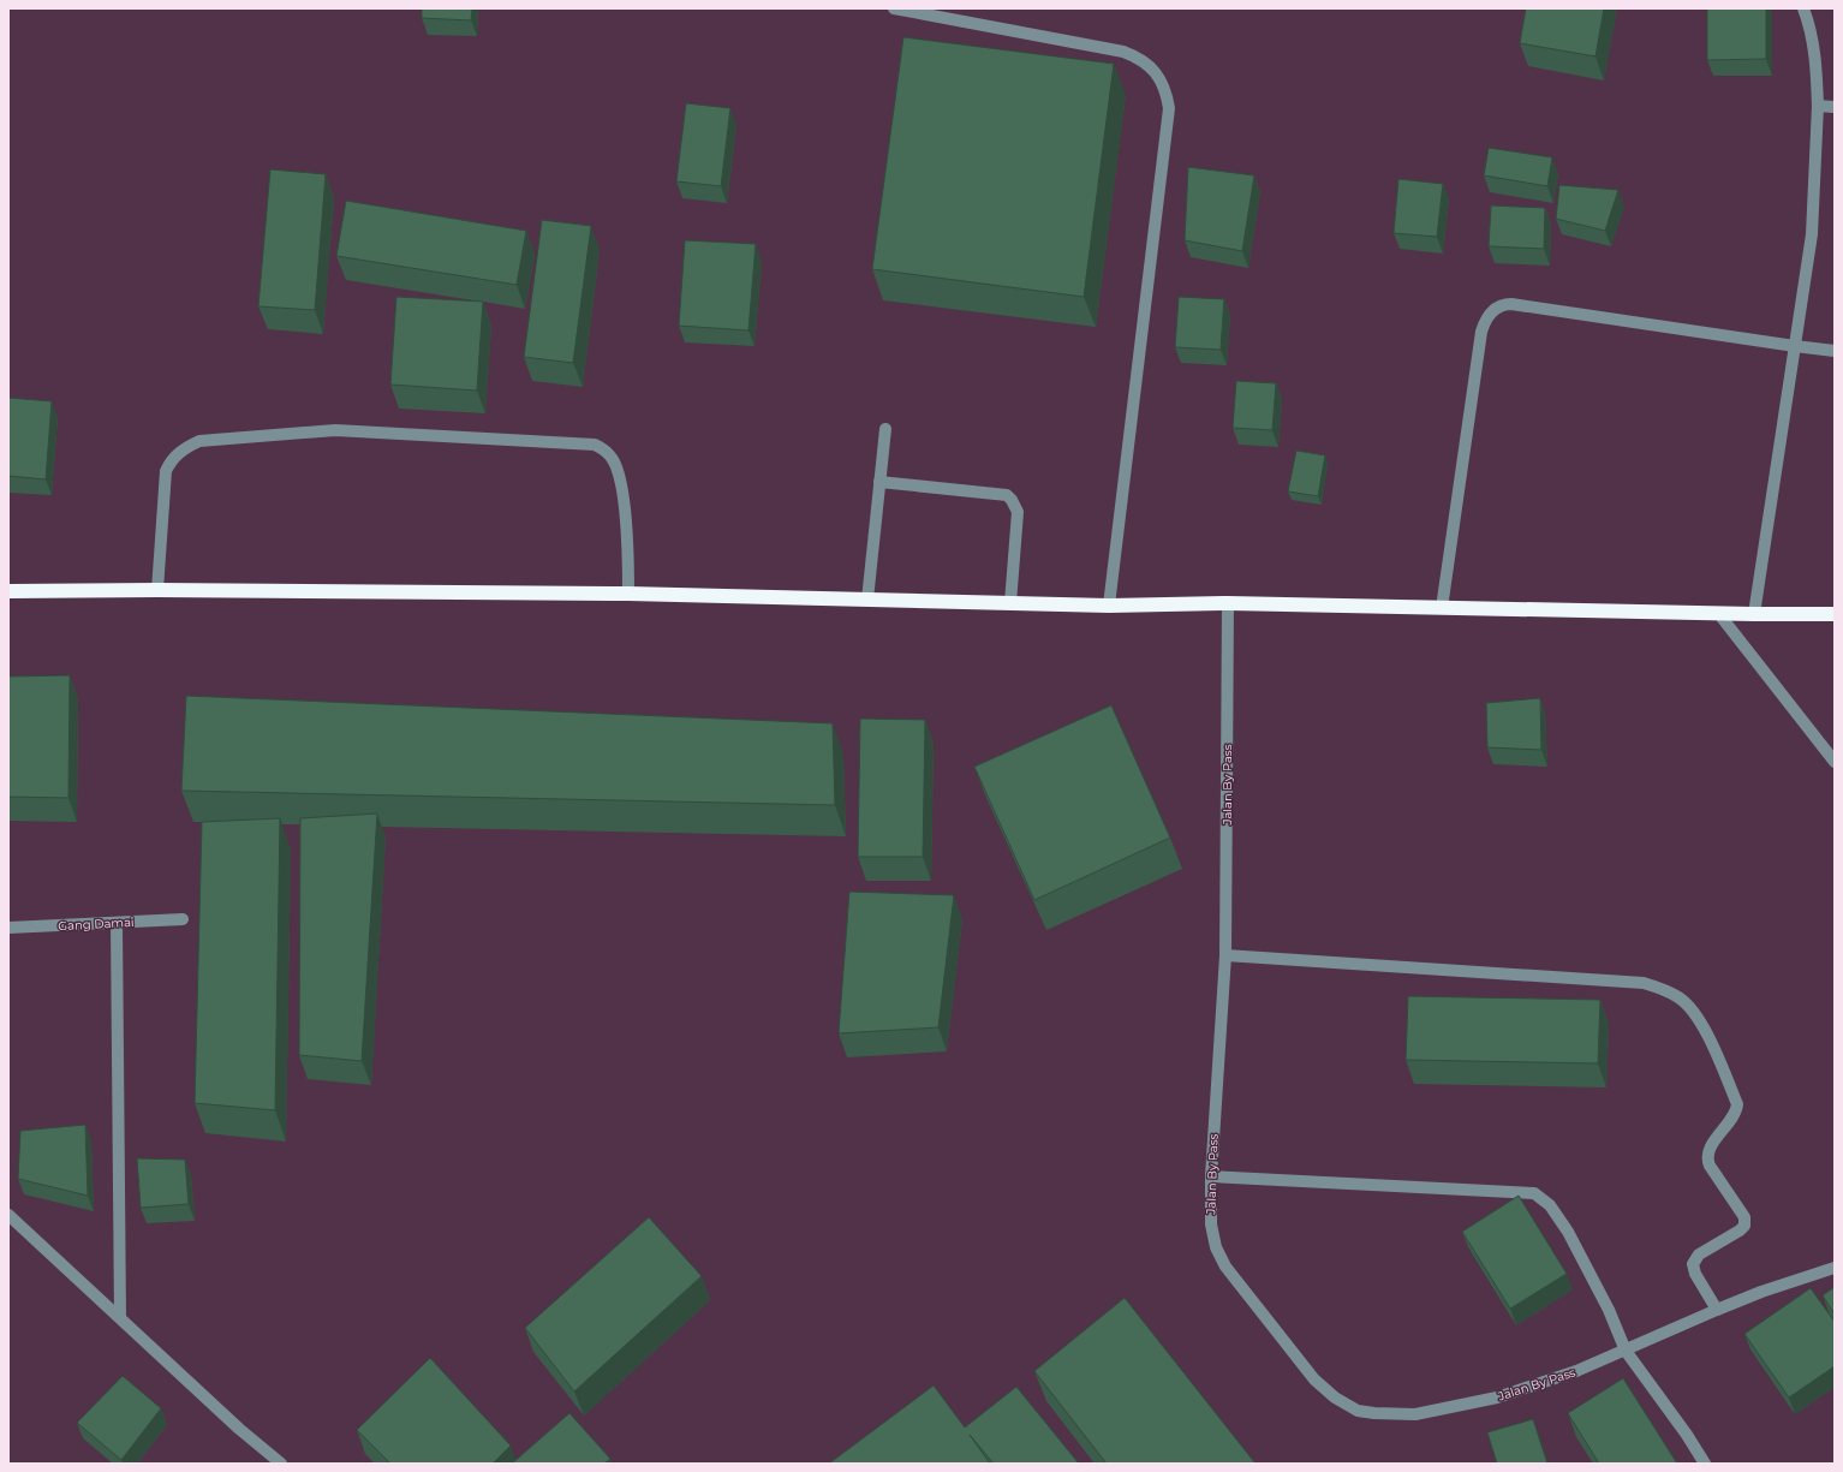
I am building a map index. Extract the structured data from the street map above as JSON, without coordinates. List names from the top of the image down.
{
  "streets": {
    "street": ["Jalan By Pass", "Gang Damai"]
  }
}
